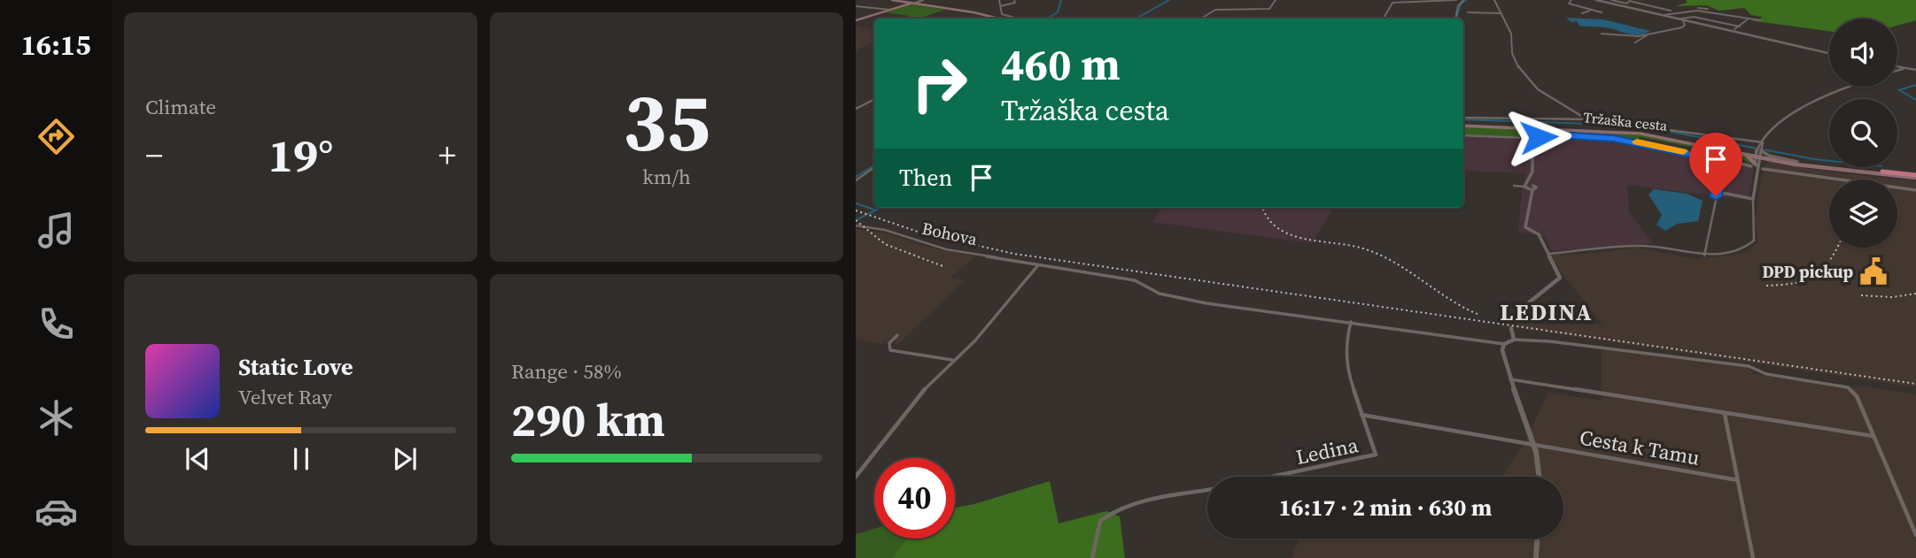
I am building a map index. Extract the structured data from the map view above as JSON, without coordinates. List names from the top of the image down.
{
  "streets": {
    "main road": ["Tržaška cesta"],
    "street": ["Bohova", "Cesta k Tamu", "Ledina"]
  },
  "crossings": [
    ["Bohova", "Ledina"],
    ["Cesta k Tamu", "Ledina"]
  ],
  "districts": ["LEDINA"],
  "places": {
    "public building": ["DPD pickup"]
  },
  "page": {
    "tabs": "16:15",
    "tile": [
      "Climate",
      ["35", "km/h"],
      ["Range · 58%", "290 km"]
    ],
    "turn": ["460 m", "Tržaška cesta"],
    "heat": ["−", "19°", "+"],
    "then": "Then",
    "song": ["Static Love", "Velvet Ray"],
    "limit": "40",
    "trip": "16:17 · 2 min · 630 m"
  }
}
